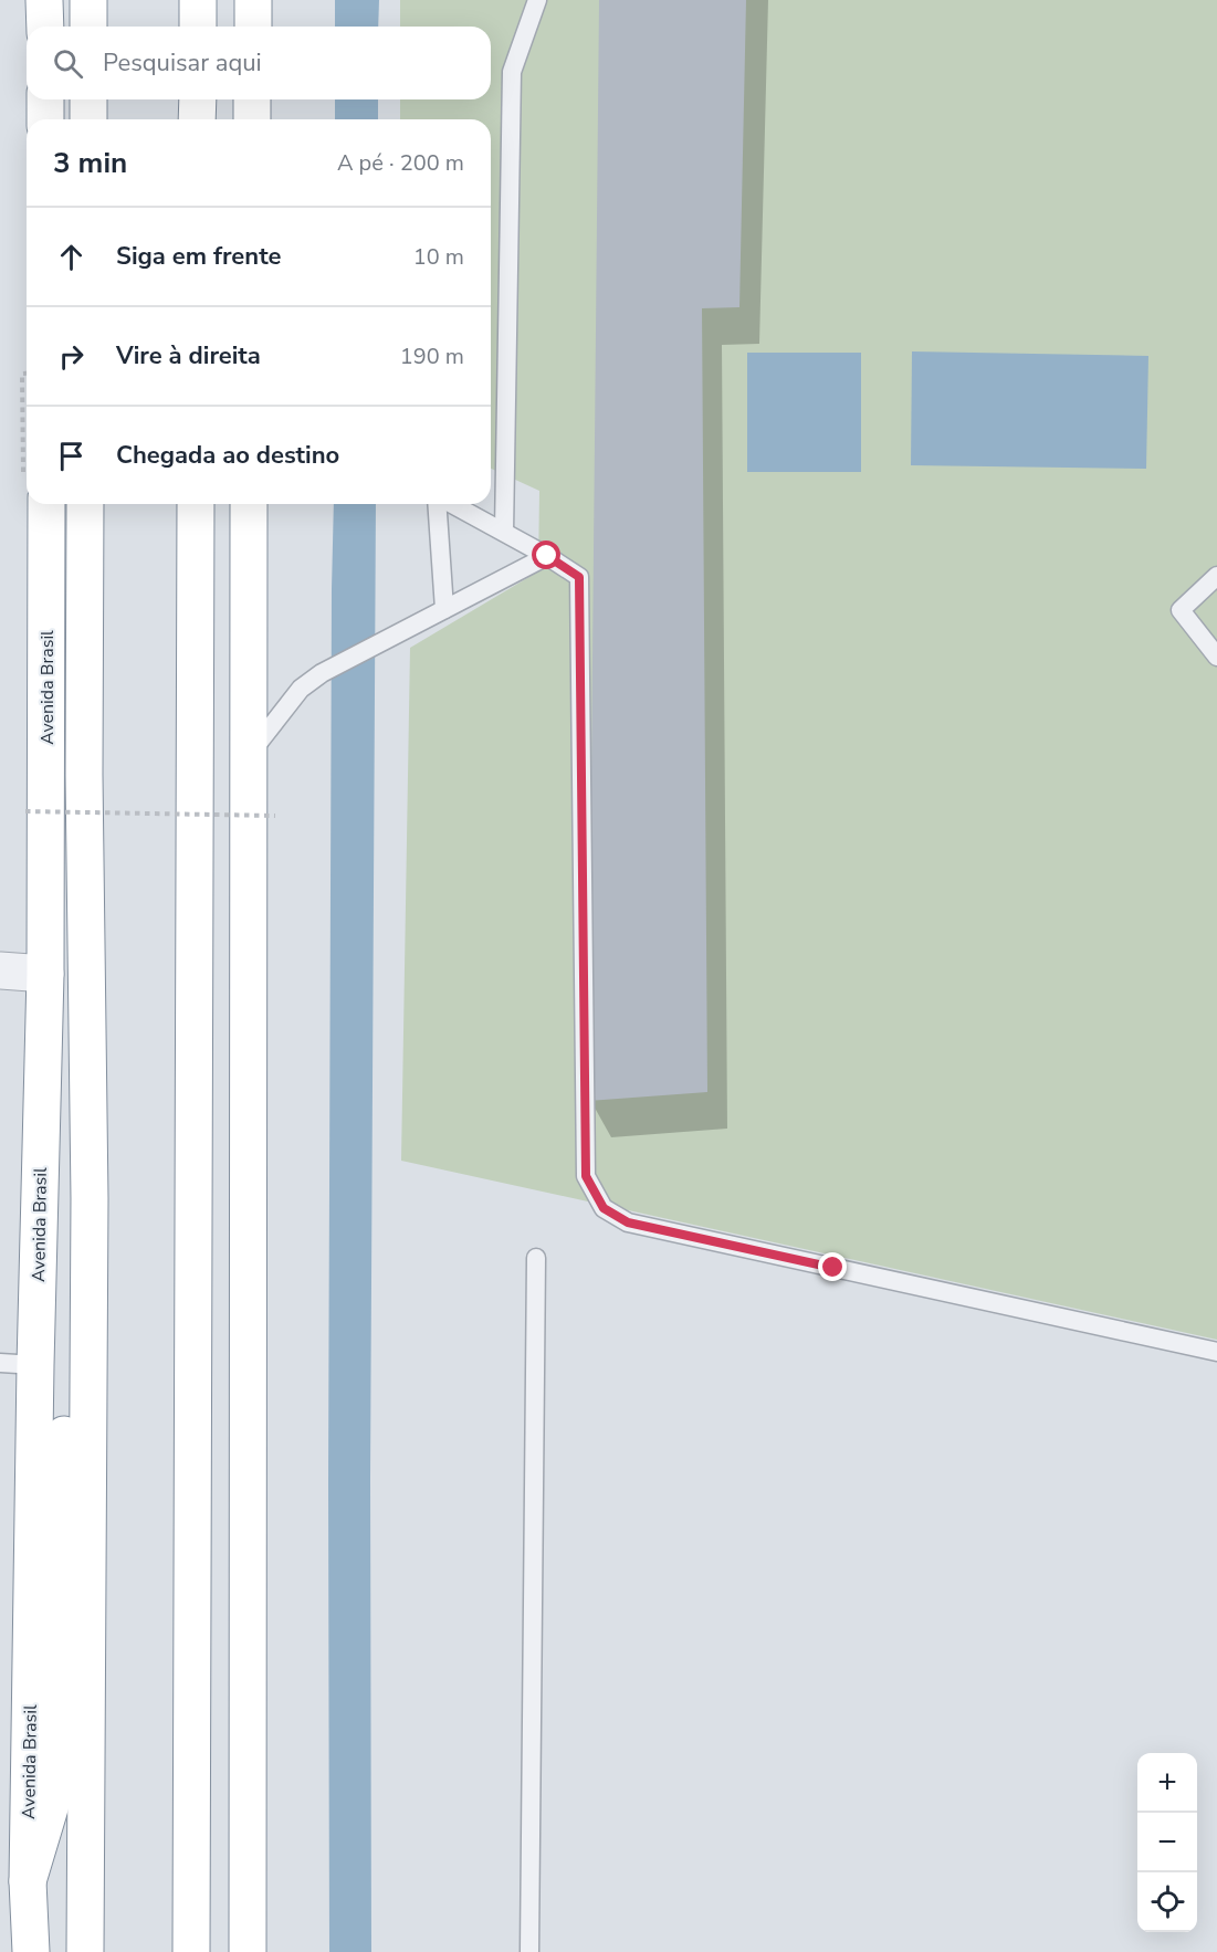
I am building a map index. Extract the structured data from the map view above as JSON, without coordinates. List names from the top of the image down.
{
  "streets": {
    "highway": ["Avenida Brasil"]
  },
  "page": {
    "search": "Pesquisar aqui",
    "heading": ["3 min", "A pé · 200 m"],
    "list": [
      ["Siga em frente", "10 m"],
      ["Vire à direita", "190 m"],
      "Chegada ao destino"
    ],
    "map_buttons": ["+", "−"]
  }
}
